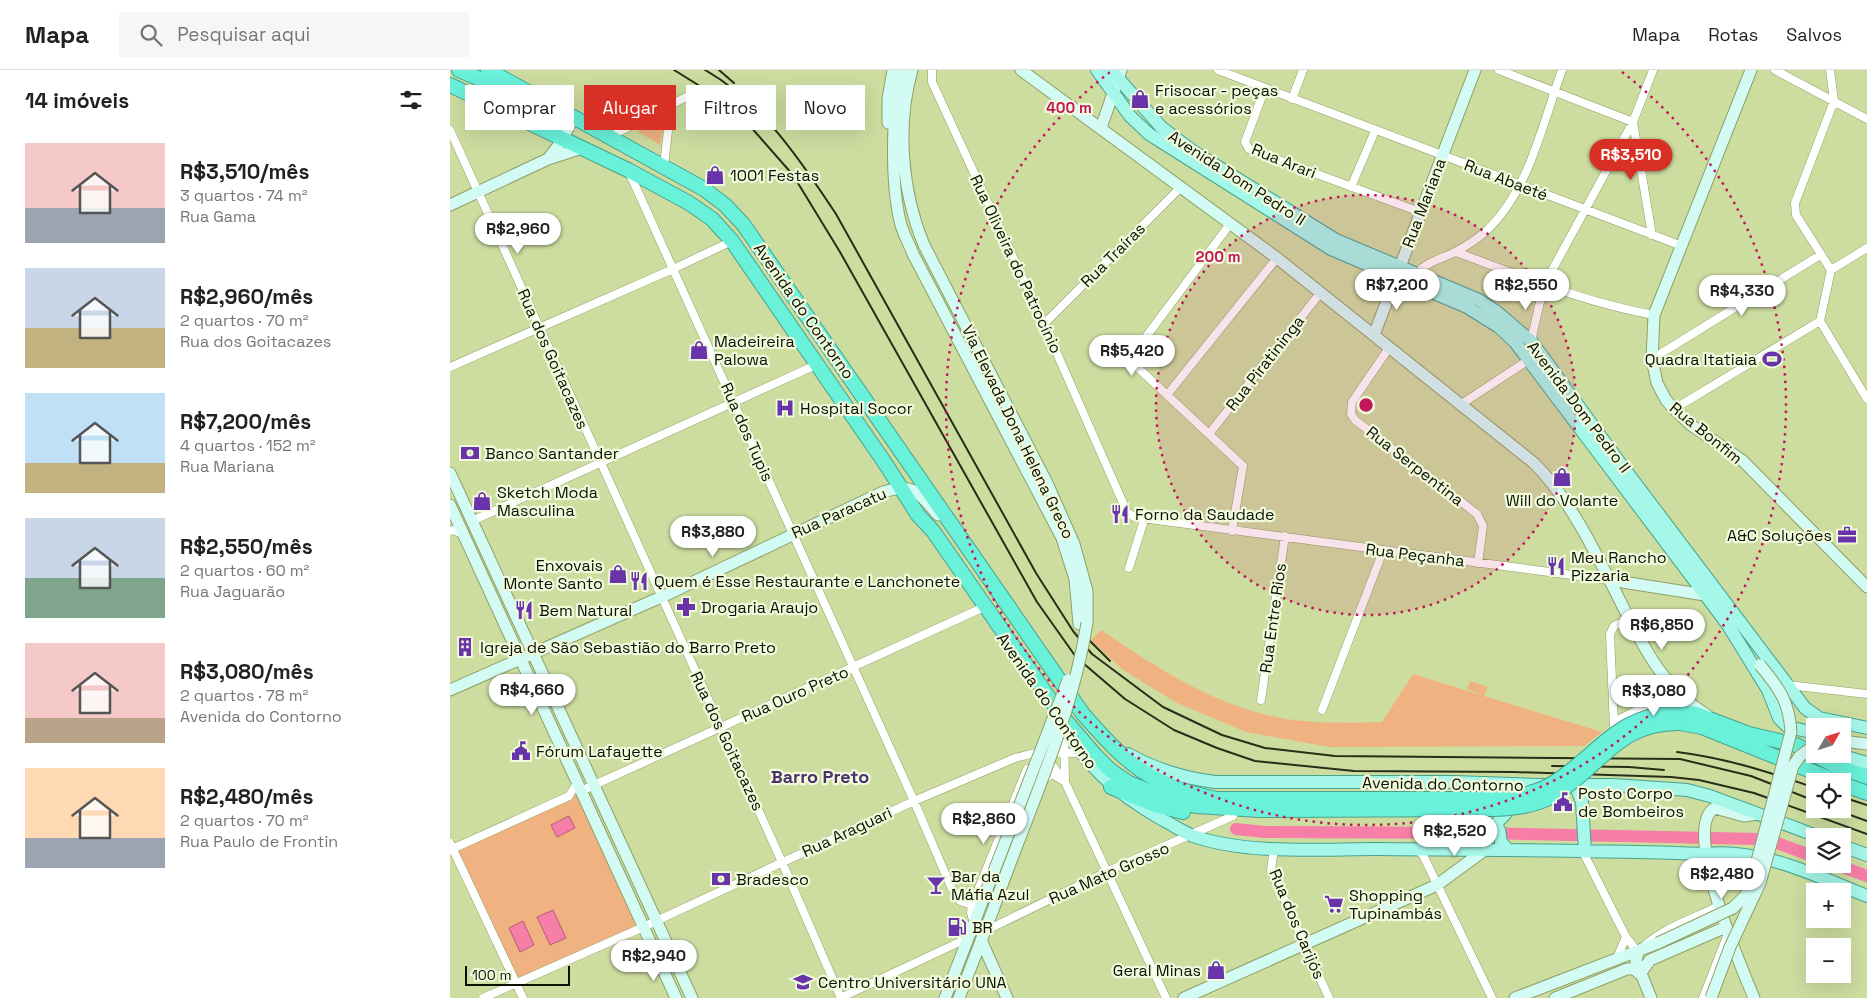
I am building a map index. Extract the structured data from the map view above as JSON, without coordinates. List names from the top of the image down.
{
  "streets": {
    "highway": ["Avenida do Contorno"],
    "main road": [
      "Avenida Dom Pedro II",
      "Rua Mariana",
      "Via Elevada Dona Helena Greco",
      "Rua Bonfim",
      "Rua Paracatu",
      "Rua Peçanha"
    ],
    "street": [
      "Rua Arari",
      "Rua Abaeté",
      "Rua Traíras",
      "Rua Oliveira do Patrocínio",
      "Rua dos Goitacazes",
      "Rua Piratininga",
      "Rua dos Tupis",
      "Rua Serpentina",
      "Rua Entre Rios",
      "Rua Ouro Preto",
      "Rua Araguari",
      "Rua Mato Grosso",
      "Rua dos Carijós"
    ]
  },
  "crossings": [
    ["Rua Arari", "Rua Abaeté"],
    ["Rua Arari", "Rua Mariana"],
    ["Avenida Dom Pedro II", "Rua Mariana"],
    ["Avenida Dom Pedro II", "Rua Peçanha"],
    ["Rua Abaeté", "Rua Mariana"],
    ["Rua Abaeté", "Rua Bonfim"],
    ["Rua Traíras", "Rua Oliveira do Patrocínio"],
    ["Rua Oliveira do Patrocínio", "Rua Peçanha"],
    ["Avenida do Contorno", "Rua dos Tupis"],
    ["Avenida do Contorno", "Rua Paracatu"],
    ["Avenida do Contorno", "Rua Ouro Preto"],
    ["Avenida do Contorno", "Rua Araguari"],
    ["Avenida do Contorno", "Rua Mato Grosso"],
    ["Avenida do Contorno", "Rua dos Carijós"],
    ["Rua dos Goitacazes", "Rua Paracatu"],
    ["Rua dos Goitacazes", "Rua Ouro Preto"],
    ["Rua dos Goitacazes", "Rua Araguari"],
    ["Rua dos Tupis", "Via Elevada Dona Helena Greco"],
    ["Rua dos Tupis", "Rua Paracatu"],
    ["Rua dos Tupis", "Rua Ouro Preto"],
    ["Rua dos Tupis", "Rua Araguari"],
    ["Via Elevada Dona Helena Greco", "Rua Mato Grosso"],
    ["Rua Serpentina", "Rua Peçanha"],
    ["Rua Peçanha", "Rua Entre Rios"]
  ],
  "districts": ["Barro Preto"],
  "places": {
    "shop": [
      "Frisocar - peças e acessórios",
      "1001 Festas",
      "Madeireira Palowa",
      "Will do Volante",
      "Sketch Moda Masculina",
      "Enxovais Monte Santo",
      "Geral Minas"
    ],
    "sports": ["Quadra Itatiaia"],
    "hospital": ["Hospital Socor"],
    "bank": ["Banco Santander", "Bradesco"],
    "restaurant": [
      "Forno da Saudade",
      "Meu Rancho Pizzaria",
      "Quem é Esse Restaurante e Lanchonete",
      "Bem Natural"
    ],
    "office": ["A&C Soluções"],
    "pharmacy": ["Drogaria Araujo"],
    "building": ["Igreja de São Sebastião do Barro Preto"],
    "public building": ["Fórum Lafayette", "Posto Corpo de Bombeiros"],
    "bar": ["Bar da Máfia Azul"],
    "supermarket": ["Shopping Tupinambás"],
    "fuel station": ["BR"],
    "school or university": ["Centro Universitário UNA"]
  },
  "scale_bar": "100 m",
  "north": "top right",
  "page": {
    "header": "Mapa",
    "search": "Pesquisar aqui",
    "nav": ["Mapa", "Rotas", "Salvos"],
    "heading": "14 imóveis",
    "chip": [
      "Comprar",
      "Alugar",
      "Filtros",
      "Novo"
    ],
    "list": [
      {
        "name": "R$3,510/mês",
        "note": "3 quartos · 74 m² · Rua Gama"
      },
      {
        "name": "R$2,960/mês",
        "note": "2 quartos · 70 m² · Rua dos Goitacazes"
      },
      {
        "name": "R$7,200/mês",
        "note": "4 quartos · 152 m² · Rua Mariana"
      },
      {
        "name": "R$2,550/mês",
        "note": "2 quartos · 60 m² · Rua Jaguarão"
      },
      {
        "name": "R$3,080/mês",
        "note": "2 quartos · 78 m² · Avenida do Contorno"
      },
      {
        "name": "R$2,480/mês",
        "note": "2 quartos · 70 m² · Rua Paulo de Frontin"
      }
    ],
    "price": [
      "R$3,510",
      "R$2,960",
      "R$7,200",
      "R$2,550",
      "R$4,330",
      "R$5,420",
      "R$3,880",
      "R$6,850",
      "R$4,660",
      "R$3,080",
      "R$2,860",
      "R$2,520",
      "R$2,480",
      "R$2,940"
    ],
    "map_buttons": ["+", "−"],
    "scale": "100 m"
  },
  "rings": ["400 m", "200 m"]
}
